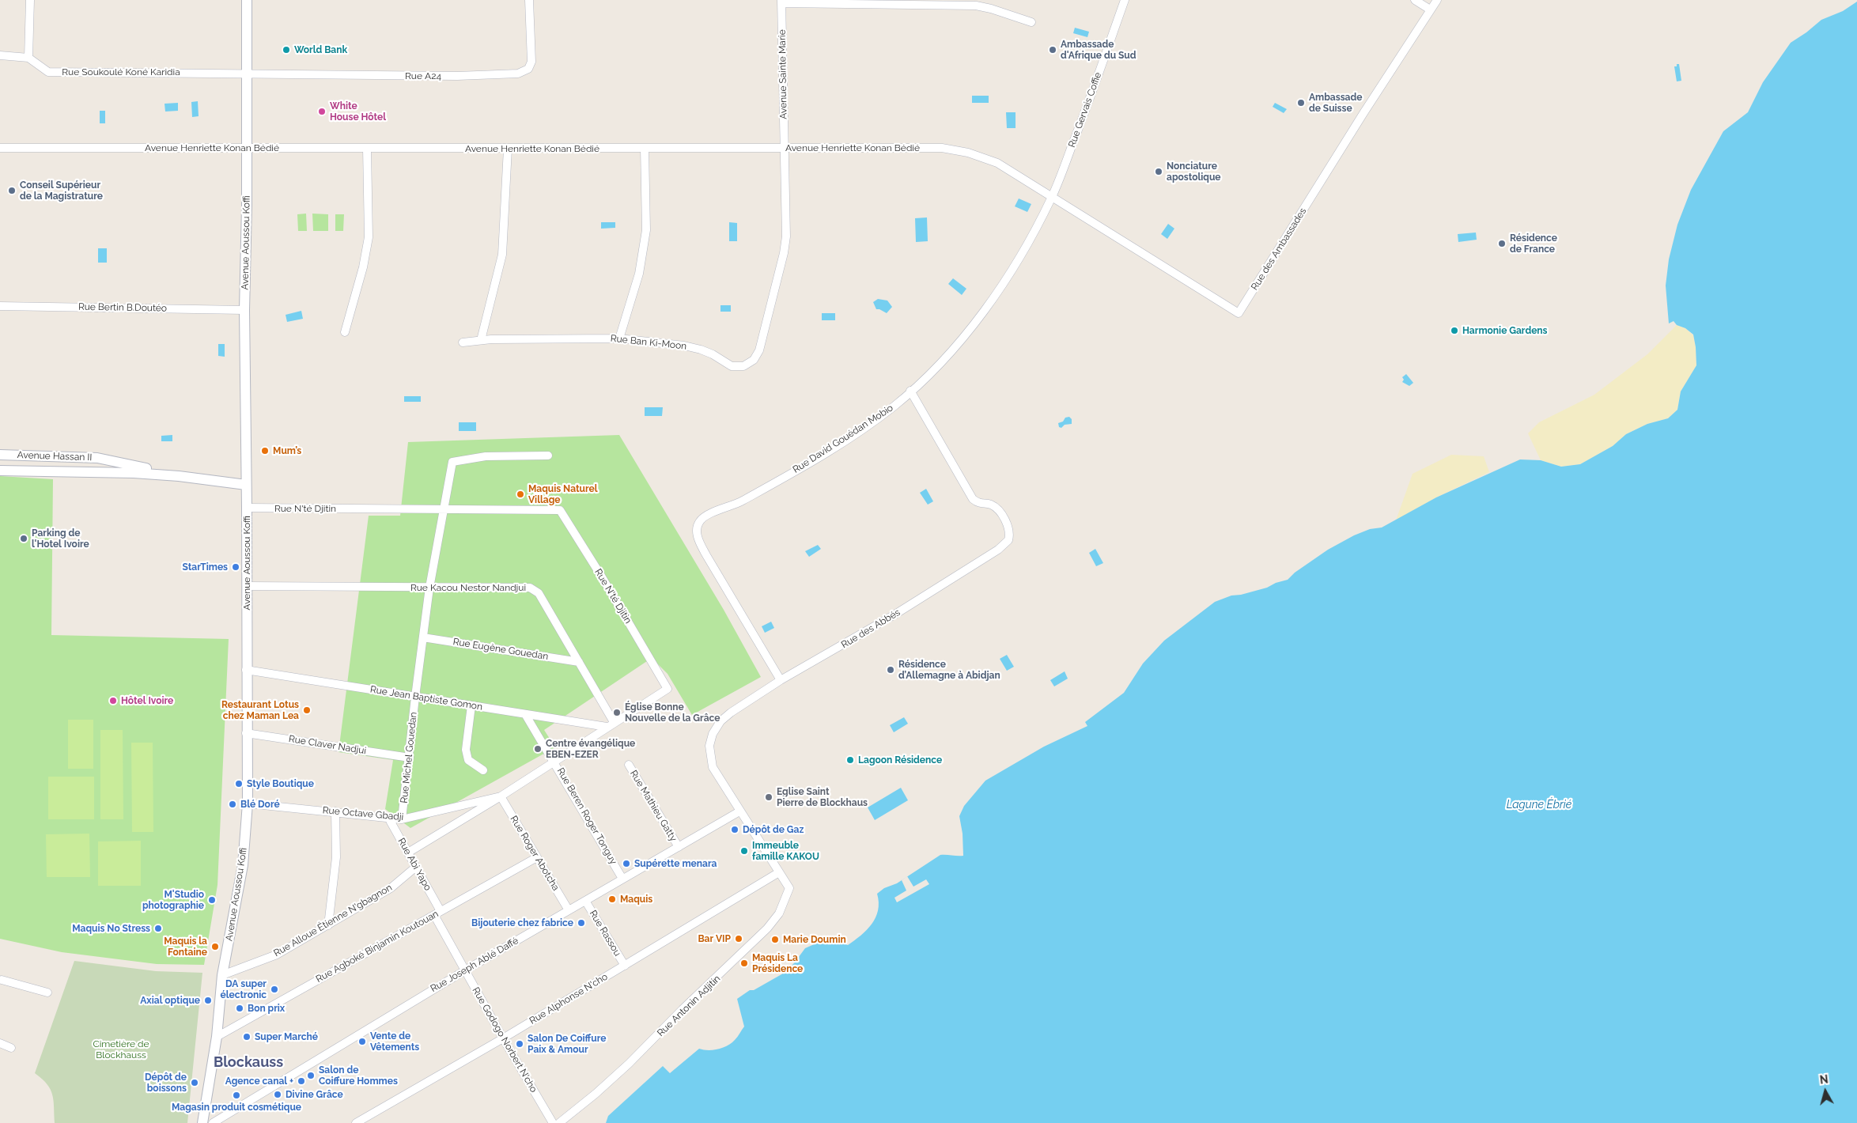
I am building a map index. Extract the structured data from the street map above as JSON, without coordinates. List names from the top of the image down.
{
  "streets": {
    "street": [
      "Rue Soukoulé Koné Karidia",
      "Avenue Sainte Marie",
      "Rue A24",
      "Rue Gervais Coffie",
      "Avenue Henriette Konan Bédié",
      "Avenue Aoussou Koffi",
      "Rue des Ambassades",
      "Rue Bertin B.Doutéo",
      "Rue Ban Ki-Moon",
      "Rue David Gouédan Mobio",
      "Avenue Hassan II",
      "Rue N'té Djitin",
      "Rue Kacou Nestor Nandjui",
      "Rue des Abbés",
      "Rue Eugène Gouedan",
      "Rue Jean Baptiste Gomon",
      "Rue Claver Nadjui",
      "Rue Michel Gouedan",
      "Rue Mathieu Gatty",
      "Rue Octave Gbadji",
      "Rue Beren Roger Tonguy",
      "Rue Roger Abotcha",
      "Rue Abi Yapo",
      "Rue Alloue Étienne N'gbagnon",
      "Rue Rassou",
      "Rue Agboké Binjamin Koutouan",
      "Rue Joseph Ablé Daffé",
      "Rue Alphonse N'cho",
      "Rue Antonin Adjitin",
      "Rue Godogo Norbert N'cho"
    ]
  },
  "crossings": [
    ["Rue Soukoulé Koné Karidia", "Rue A24"],
    ["Rue Soukoulé Koné Karidia", "Avenue Aoussou Koffi"],
    ["Avenue Sainte Marie", "Avenue Henriette Konan Bédié"],
    ["Avenue Sainte Marie", "Rue Ban Ki-Moon"],
    ["Rue A24", "Avenue Aoussou Koffi"],
    ["Rue Gervais Coffie", "Avenue Henriette Konan Bédié"],
    ["Rue Gervais Coffie", "Rue des Ambassades"],
    ["Rue Gervais Coffie", "Rue David Gouédan Mobio"],
    ["Avenue Henriette Konan Bédié", "Avenue Aoussou Koffi"],
    ["Avenue Henriette Konan Bédié", "Rue des Ambassades"],
    ["Avenue Henriette Konan Bédié", "Rue Ban Ki-Moon"],
    ["Avenue Henriette Konan Bédié", "Rue David Gouédan Mobio"],
    ["Avenue Aoussou Koffi", "Rue Bertin B.Doutéo"],
    ["Avenue Aoussou Koffi", "Avenue Hassan II"],
    ["Avenue Aoussou Koffi", "Rue N'té Djitin"],
    ["Avenue Aoussou Koffi", "Rue Kacou Nestor Nandjui"],
    ["Avenue Aoussou Koffi", "Rue Jean Baptiste Gomon"],
    ["Avenue Aoussou Koffi", "Rue Claver Nadjui"],
    ["Avenue Aoussou Koffi", "Rue Octave Gbadji"],
    ["Avenue Aoussou Koffi", "Rue Alloue Étienne N'gbagnon"],
    ["Avenue Aoussou Koffi", "Rue Agboké Binjamin Koutouan"],
    ["Rue des Ambassades", "Rue David Gouédan Mobio"],
    ["Rue David Gouédan Mobio", "Rue des Abbés"],
    ["Rue N'té Djitin", "Rue Kacou Nestor Nandjui"],
    ["Rue N'té Djitin", "Rue Jean Baptiste Gomon"],
    ["Rue N'té Djitin", "Rue Michel Gouedan"],
    ["Rue N'té Djitin", "Rue Octave Gbadji"],
    ["Rue N'té Djitin", "Rue Beren Roger Tonguy"],
    ["Rue N'té Djitin", "Rue Roger Abotcha"],
    ["Rue N'té Djitin", "Rue Abi Yapo"],
    ["Rue Kacou Nestor Nandjui", "Rue Eugène Gouedan"],
    ["Rue Kacou Nestor Nandjui", "Rue Jean Baptiste Gomon"],
    ["Rue Kacou Nestor Nandjui", "Rue Michel Gouedan"],
    ["Rue des Abbés", "Rue Joseph Ablé Daffé"],
    ["Rue des Abbés", "Rue Alphonse N'cho"],
    ["Rue des Abbés", "Rue Antonin Adjitin"],
    ["Rue Eugène Gouedan", "Rue Michel Gouedan"],
    ["Rue Jean Baptiste Gomon", "Rue Michel Gouedan"],
    ["Rue Jean Baptiste Gomon", "Rue Beren Roger Tonguy"],
    ["Rue Claver Nadjui", "Rue Michel Gouedan"],
    ["Rue Michel Gouedan", "Rue Octave Gbadji"],
    ["Rue Mathieu Gatty", "Rue Joseph Ablé Daffé"],
    ["Rue Octave Gbadji", "Rue Roger Abotcha"],
    ["Rue Octave Gbadji", "Rue Abi Yapo"],
    ["Rue Beren Roger Tonguy", "Rue Joseph Ablé Daffé"],
    ["Rue Roger Abotcha", "Rue Agboké Binjamin Koutouan"],
    ["Rue Roger Abotcha", "Rue Joseph Ablé Daffé"],
    ["Rue Abi Yapo", "Rue Alloue Étienne N'gbagnon"],
    ["Rue Abi Yapo", "Rue Agboké Binjamin Koutouan"],
    ["Rue Abi Yapo", "Rue Godogo Norbert N'cho"],
    ["Rue Rassou", "Rue Joseph Ablé Daffé"],
    ["Rue Rassou", "Rue Alphonse N'cho"],
    ["Rue Agboké Binjamin Koutouan", "Rue Godogo Norbert N'cho"],
    ["Rue Joseph Ablé Daffé", "Rue Godogo Norbert N'cho"],
    ["Rue Alphonse N'cho", "Rue Antonin Adjitin"],
    ["Rue Alphonse N'cho", "Rue Godogo Norbert N'cho"]
  ],
  "districts": ["Blockauss"],
  "water": ["Lagune Ébrié"],
  "parks": ["Cimetière de Blockhauss"],
  "places": [
    "World Bank",
    "Ambassade d'Afrique du Sud",
    "Ambassade de Suisse",
    "White House Hôtel",
    "Nonciature apostolique",
    "Conseil Supérieur de la Magistrature",
    "Résidence de France",
    "Harmonie Gardens",
    "Mum’s",
    "Maquis Naturel Village",
    "Parking de l'Hotel Ivoire",
    "StarTimes",
    "Résidence d’Allemagne à Abidjan",
    "Hôtel Ivoire",
    "Restaurant Lotus chez Maman Lea",
    "Église Bonne Nouvelle de la Grâce",
    "Centre évangélique EBEN-EZER",
    "Lagoon Résidence",
    "Style Boutique",
    "Eglise Saint Pierre de Blockhaus",
    "Blé Doré",
    "Dépôt de Gaz",
    "Immeuble famille KAKOU",
    "Supérette menara",
    "Maquis",
    "M'Studio photographie",
    "Bijouterie chez fabrice",
    "Maquis No Stress",
    "Bar VIP",
    "Marie Doumin",
    "Maquis la Fontaine",
    "Maquis La Présidence",
    "DA super électronic",
    "Axial optique",
    "Bon prix",
    "Super Marché",
    "Vente de Vêtements",
    "Salon De Coiffure Paix & Amour",
    "Salon de Coiffure Hommes",
    "Agence canal +",
    "Dépôt de boissons",
    "Divine Grâce",
    "Magasin produit cosmétique"
  ],
  "north": "top"
}
